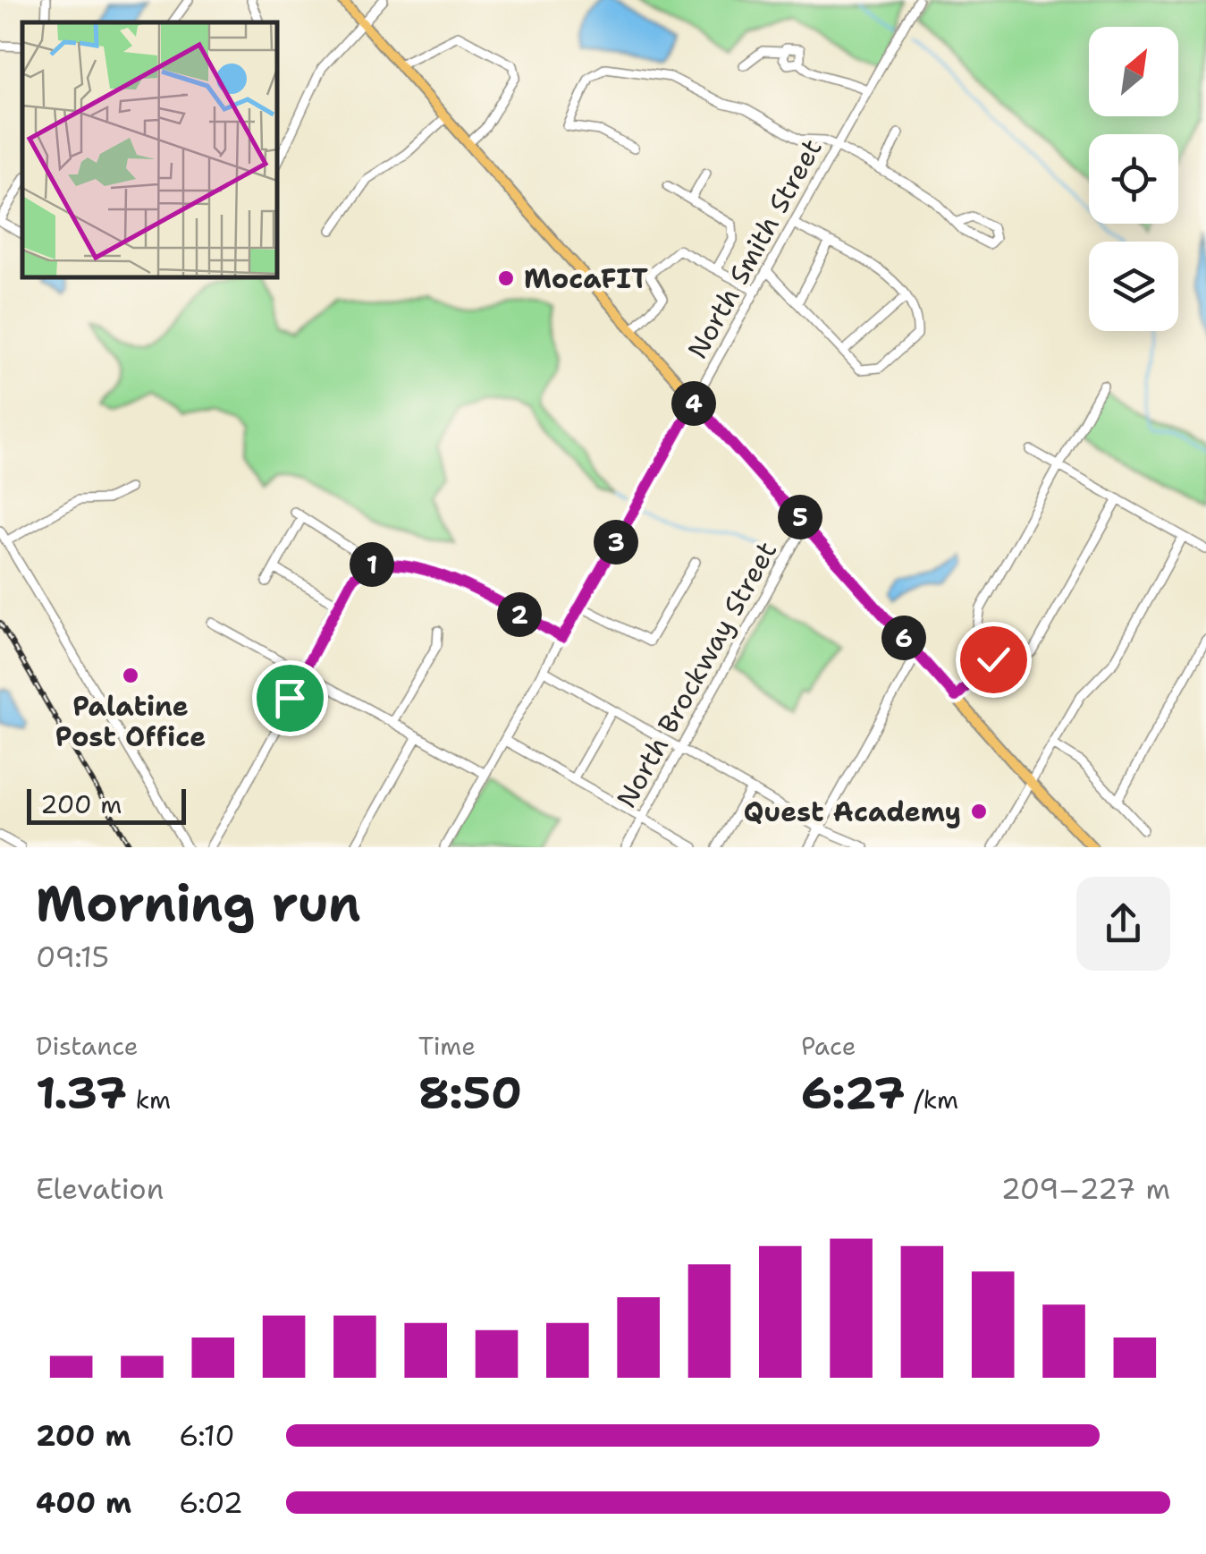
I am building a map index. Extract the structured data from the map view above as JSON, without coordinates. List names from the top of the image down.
{
  "streets": {
    "street": ["North Smith Street", "North Brockway Street"]
  },
  "places": ["MocaFIT", "Palatine Post Office", "Quest Academy"],
  "scale_bar": "200 m",
  "north": "top right",
  "page": {
    "pins": [
      "4",
      "5",
      "3",
      "1",
      "2",
      "6"
    ],
    "scale": "200 m",
    "heading": ["Morning run", "09:15"],
    "stats": [
      ["Distance", "1.37 km"],
      ["Time", "8:50"],
      ["Pace", "6:27 /km"]
    ],
    "chart": ["Elevation", "209–227 m"],
    "list": [
      {
        "name": "200 m",
        "note": "6:10"
      },
      {
        "name": "400 m",
        "note": "6:02"
      }
    ]
  }
}
